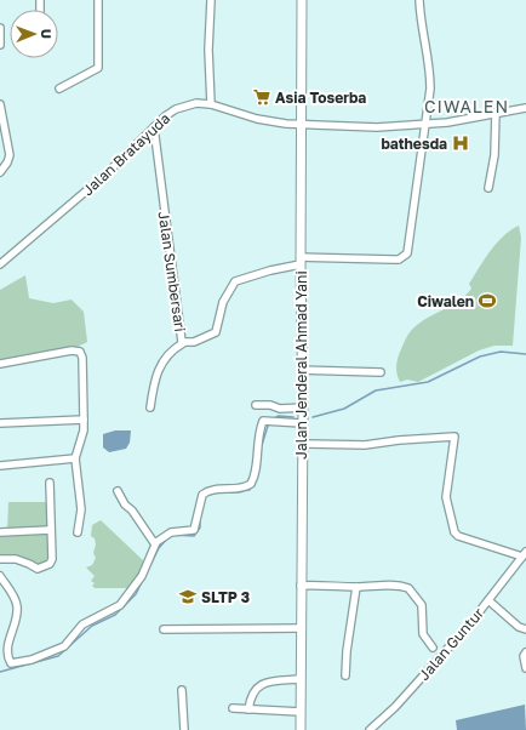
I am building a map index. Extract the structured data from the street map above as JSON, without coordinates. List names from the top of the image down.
{
  "streets": {
    "main road": ["Jalan Jenderal Ahmad Yani"],
    "street": ["Jalan Bratayuda", "Jalan Sumbersari", "Jalan Guntur"]
  },
  "crossings": [
    ["Jalan Bratayuda", "Jalan Sumbersari"],
    ["Jalan Bratayuda", "Jalan Jenderal Ahmad Yani"],
    ["Jalan Sumbersari", "Jalan Jenderal Ahmad Yani"]
  ],
  "districts": ["CIWALEN"],
  "places": {
    "supermarket": ["Asia Toserba"],
    "hospital": ["bathesda"],
    "sports": ["Ciwalen"],
    "school or university": ["SLTP 3"]
  },
  "north": "right"
}
